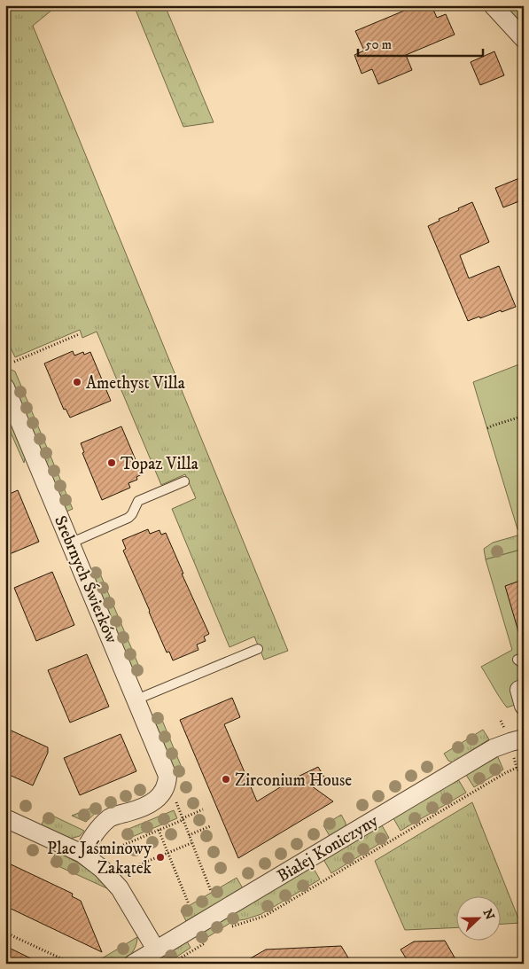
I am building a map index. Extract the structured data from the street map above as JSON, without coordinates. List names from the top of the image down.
{
  "streets": {
    "street": ["Srebrnych Świerków", "Białej Koniczyny"]
  },
  "places": [
    "Amethyst Villa",
    "Topaz Villa",
    "Zirconium House",
    "Plac Jaśminowy Zakątek"
  ],
  "scale_bar": "50 m",
  "north": "right"
}
